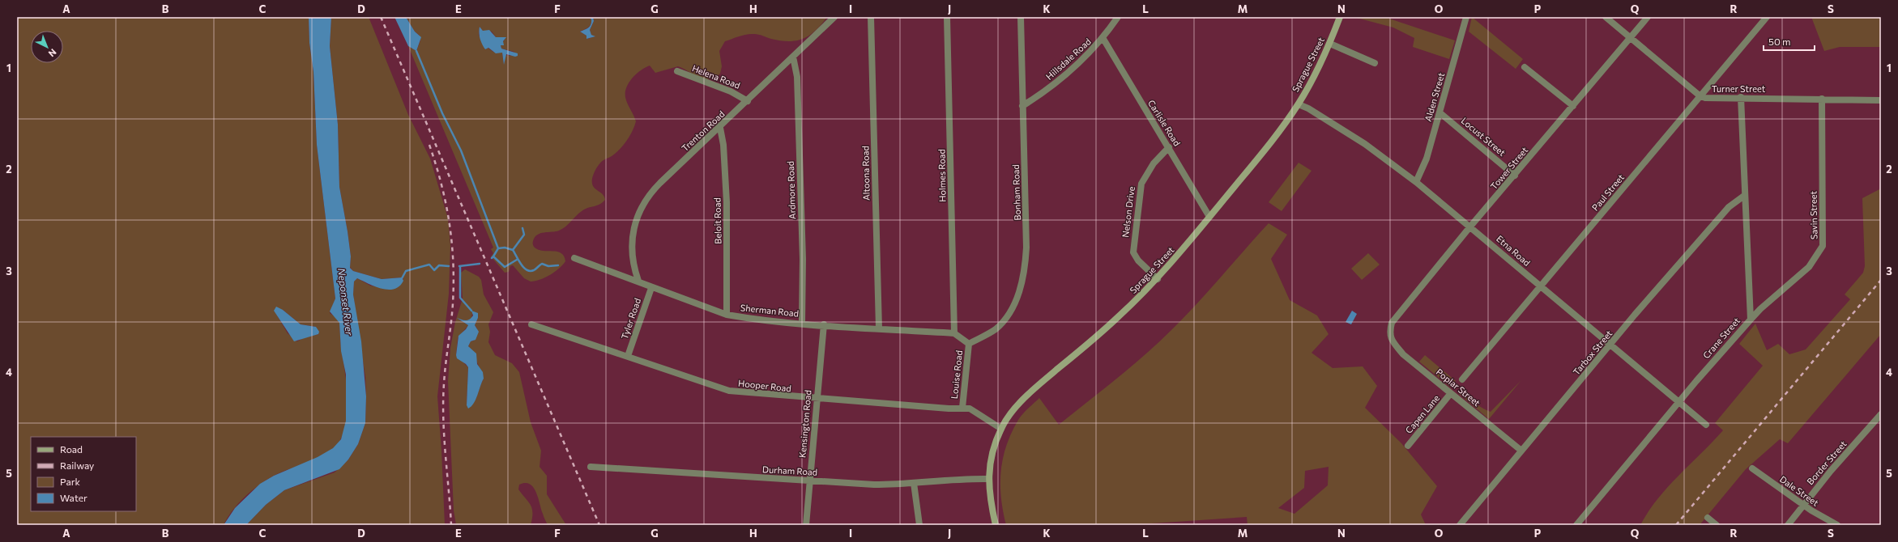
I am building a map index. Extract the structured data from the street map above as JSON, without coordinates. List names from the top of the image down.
{
  "streets": {
    "main road": ["Sprague Street"],
    "street": [
      "Hillsdale Road",
      "Helena Road",
      "Turner Street",
      "Alden Street",
      "Carlisle Road",
      "Trenton Road",
      "Locust Street",
      "Tower Street",
      "Altoona Road",
      "Holmes Road",
      "Ardmore Road",
      "Bonham Road",
      "Paul Street",
      "Nelson Drive",
      "Savin Street",
      "Beloit Road",
      "Etna Road",
      "Sherman Road",
      "Tyler Road",
      "Crane Street",
      "Tarbox Street",
      "Louise Road",
      "Hooper Road",
      "Poplar Street",
      "Capen Lane",
      "Kensington Road",
      "Border Street",
      "Durham Road",
      "Dale Street"
    ]
  },
  "crossings": [
    ["Hillsdale Road", "Carlisle Road"],
    ["Hillsdale Road", "Bonham Road"],
    ["Sprague Street", "Carlisle Road"],
    ["Sprague Street", "Nelson Drive"],
    ["Sprague Street", "Etna Road"],
    ["Sprague Street", "Hooper Road"],
    ["Sprague Street", "Durham Road"],
    ["Helena Road", "Trenton Road"],
    ["Turner Street", "Tower Street"],
    ["Turner Street", "Paul Street"],
    ["Turner Street", "Savin Street"],
    ["Turner Street", "Crane Street"],
    ["Alden Street", "Locust Street"],
    ["Alden Street", "Etna Road"],
    ["Carlisle Road", "Nelson Drive"],
    ["Trenton Road", "Ardmore Road"],
    ["Trenton Road", "Beloit Road"],
    ["Trenton Road", "Sherman Road"],
    ["Locust Street", "Tower Street"],
    ["Tower Street", "Etna Road"],
    ["Tower Street", "Poplar Street"],
    ["Altoona Road", "Sherman Road"],
    ["Holmes Road", "Sherman Road"],
    ["Ardmore Road", "Sherman Road"],
    ["Bonham Road", "Louise Road"],
    ["Paul Street", "Etna Road"],
    ["Savin Street", "Crane Street"],
    ["Beloit Road", "Sherman Road"],
    ["Etna Road", "Crane Street"],
    ["Etna Road", "Tarbox Street"],
    ["Sherman Road", "Tyler Road"],
    ["Sherman Road", "Kensington Road"],
    ["Tyler Road", "Hooper Road"],
    ["Crane Street", "Tarbox Street"],
    ["Tarbox Street", "Poplar Street"],
    ["Louise Road", "Hooper Road"],
    ["Hooper Road", "Kensington Road"],
    ["Poplar Street", "Capen Lane"],
    ["Kensington Road", "Durham Road"],
    ["Border Street", "Dale Street"]
  ],
  "water": ["Neponset River"],
  "legend": [
    "Road",
    "Railway",
    "Park",
    "Water"
  ],
  "scale_bar": "50 m",
  "north": "bottom right",
  "grid": {
    "columns": [
      "A",
      "B",
      "C",
      "D",
      "E",
      "F",
      "G",
      "H",
      "I",
      "J",
      "K",
      "L",
      "M",
      "N",
      "O",
      "P",
      "Q",
      "R",
      "S"
    ],
    "rows": [
      "1",
      "2",
      "3",
      "4",
      "5"
    ]
  }
}
